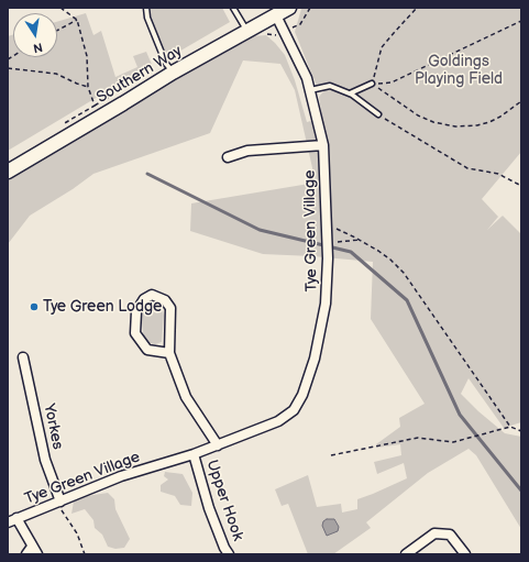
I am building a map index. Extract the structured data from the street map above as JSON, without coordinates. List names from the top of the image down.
{
  "streets": {
    "main road": ["Southern Way"],
    "street": ["Tye Green Village", "Yorkes", "Upper Hook"]
  },
  "crossings": [
    ["Southern Way", "Tye Green Village"],
    ["Tye Green Village", "Yorkes"],
    ["Tye Green Village", "Upper Hook"]
  ],
  "parks": ["Goldings Playing Field"],
  "places": ["Tye Green Lodge"],
  "north": "bottom"
}
